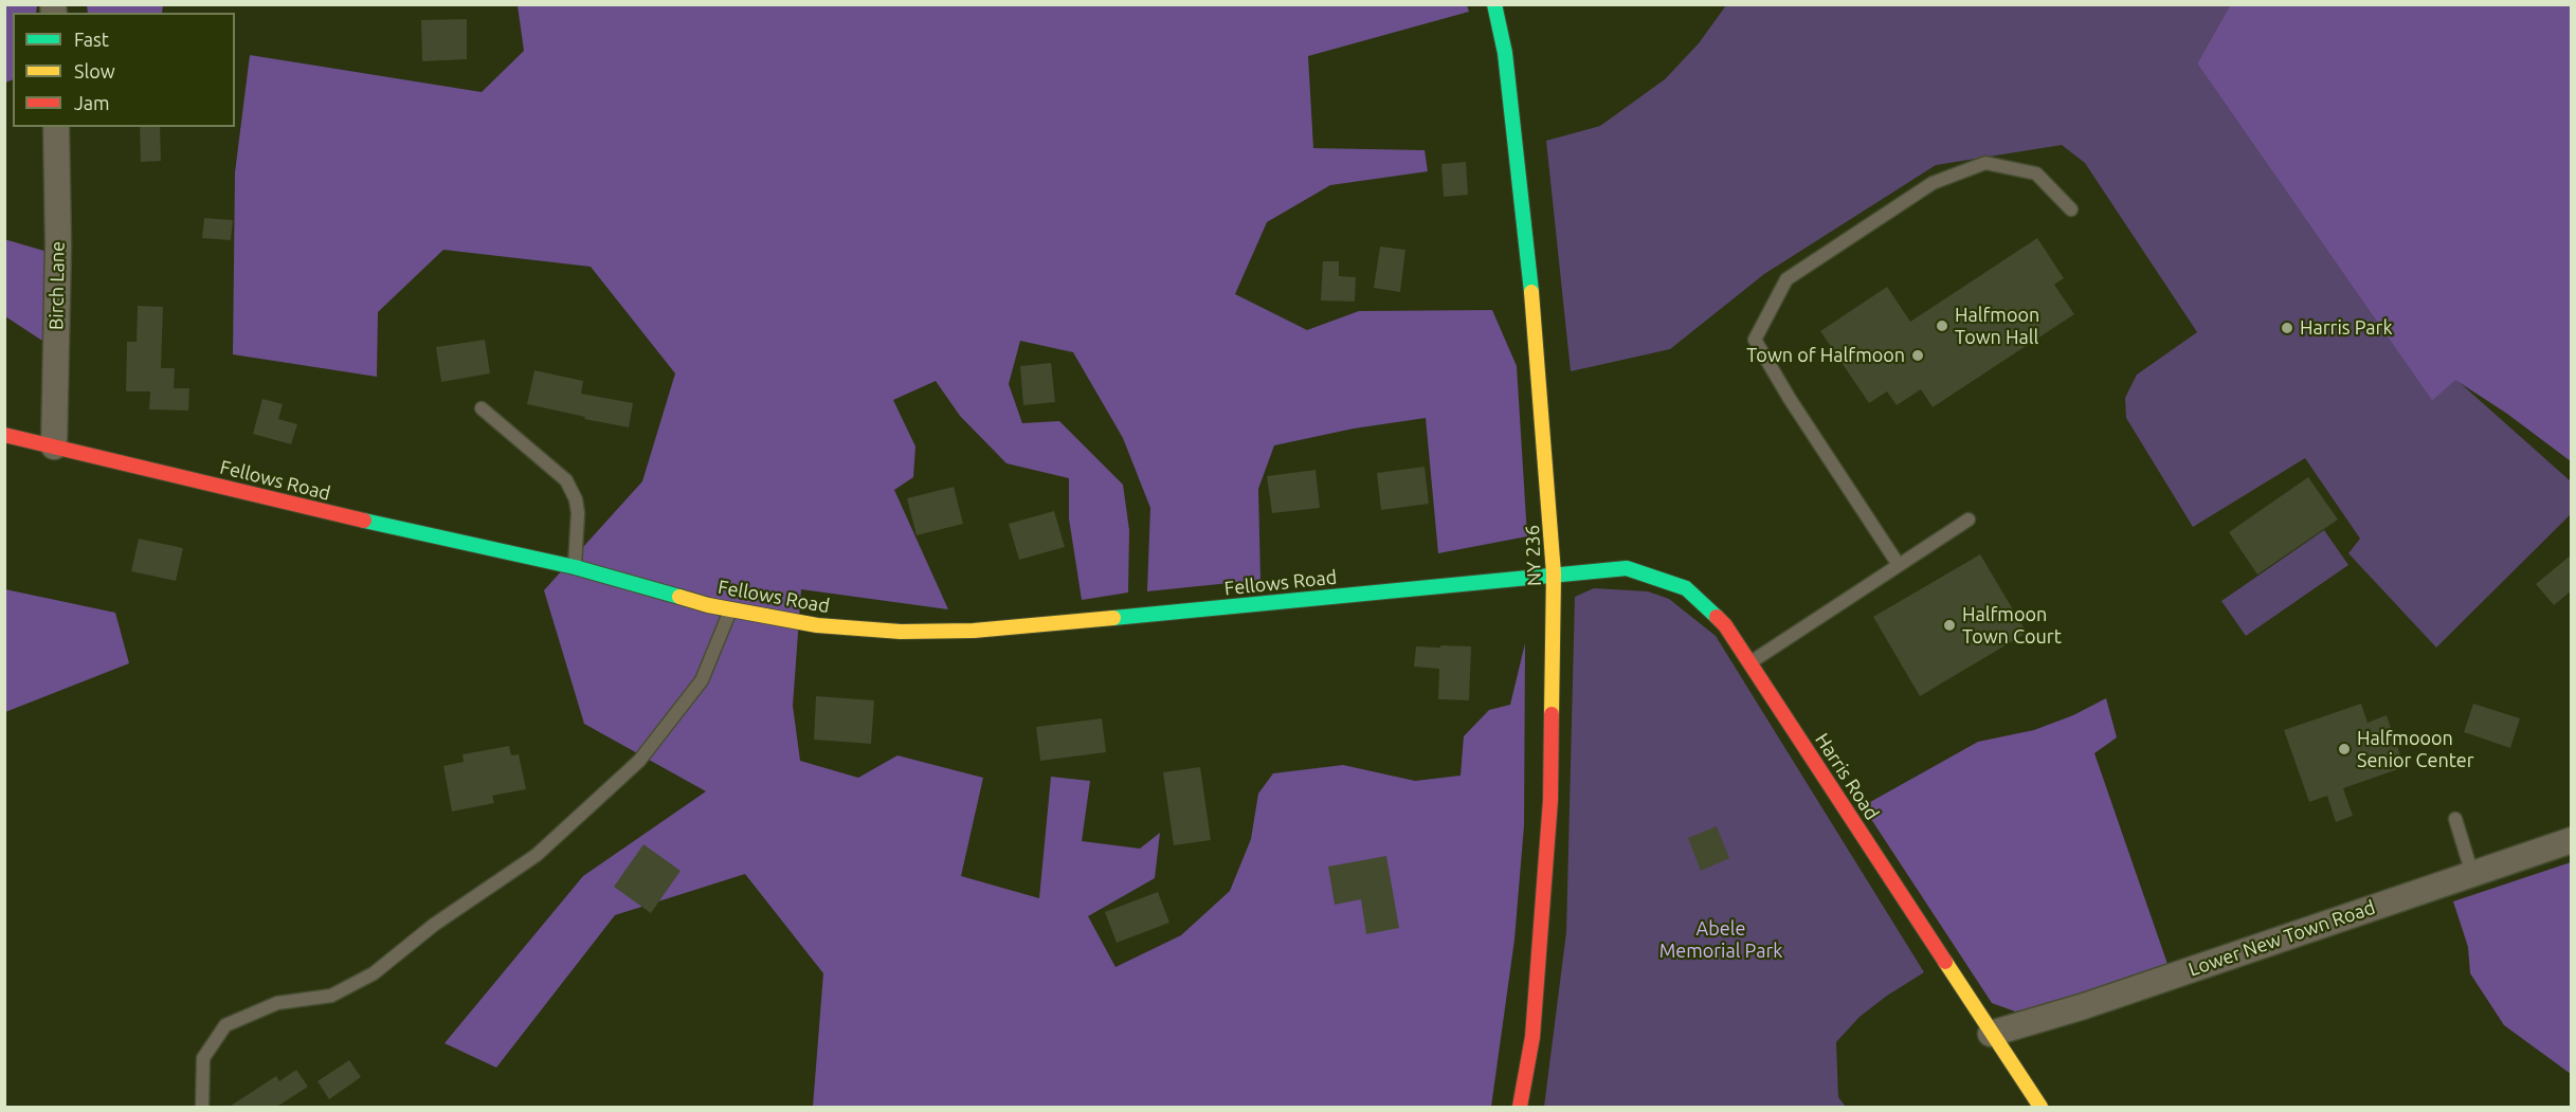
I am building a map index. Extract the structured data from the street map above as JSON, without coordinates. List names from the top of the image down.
{
  "streets": {
    "street": [
      "Birch Lane",
      "Fellows Road",
      "NY 236",
      "Harris Road",
      "Lower New Town Road"
    ]
  },
  "crossings": [
    ["Birch Lane", "Fellows Road"],
    ["Fellows Road", "NY 236"],
    ["Fellows Road", "Harris Road"],
    ["NY 236", "Harris Road"],
    ["Harris Road", "Lower New Town Road"]
  ],
  "parks": ["Abele Memorial Park"],
  "places": [
    "Halfmoon Town Hall",
    "Harris Park",
    "Town of Halfmoon",
    "Halfmoon Town Court",
    "Halfmooon Senior Center"
  ],
  "legend": ["Fast", "Slow", "Jam"]
}
